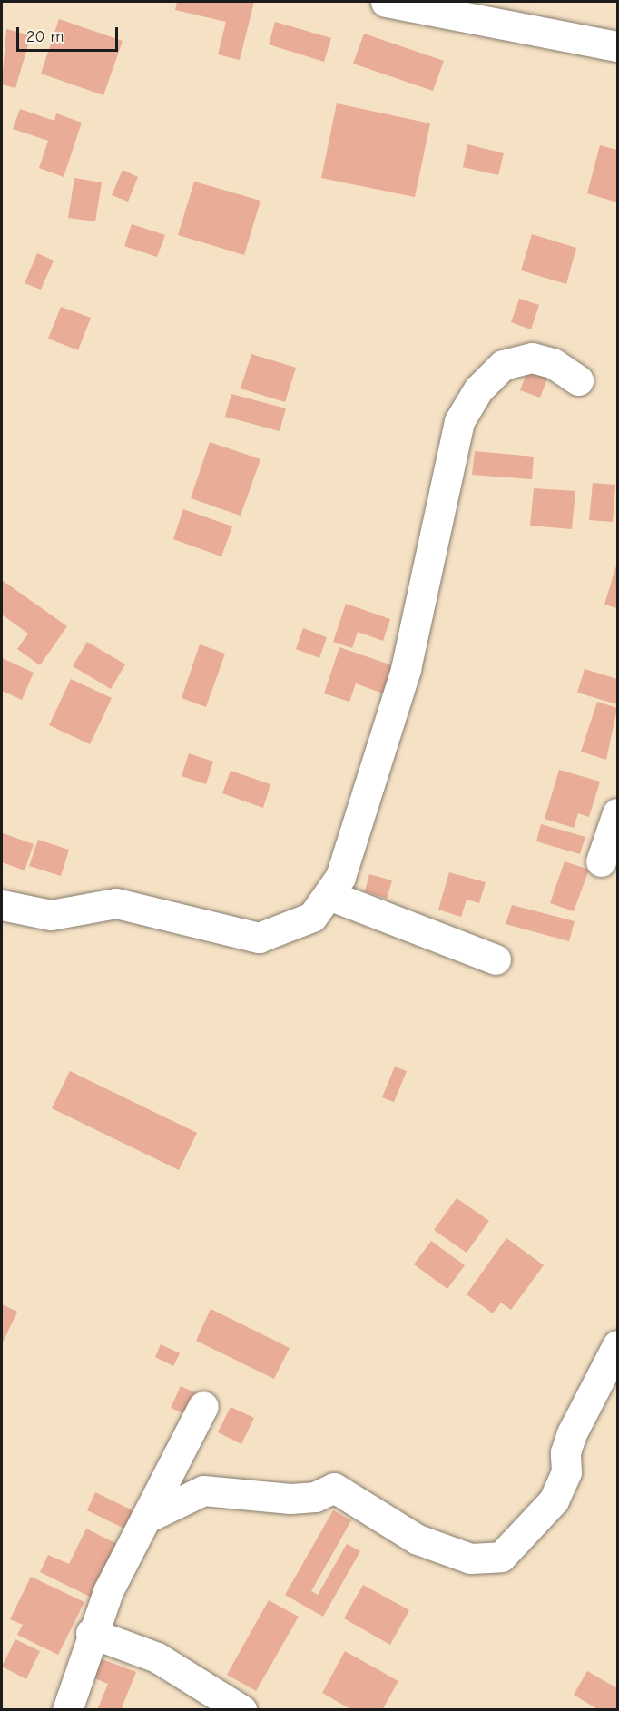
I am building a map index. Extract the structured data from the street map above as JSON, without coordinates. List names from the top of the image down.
{
  "scale_bar": "20 m"
}
